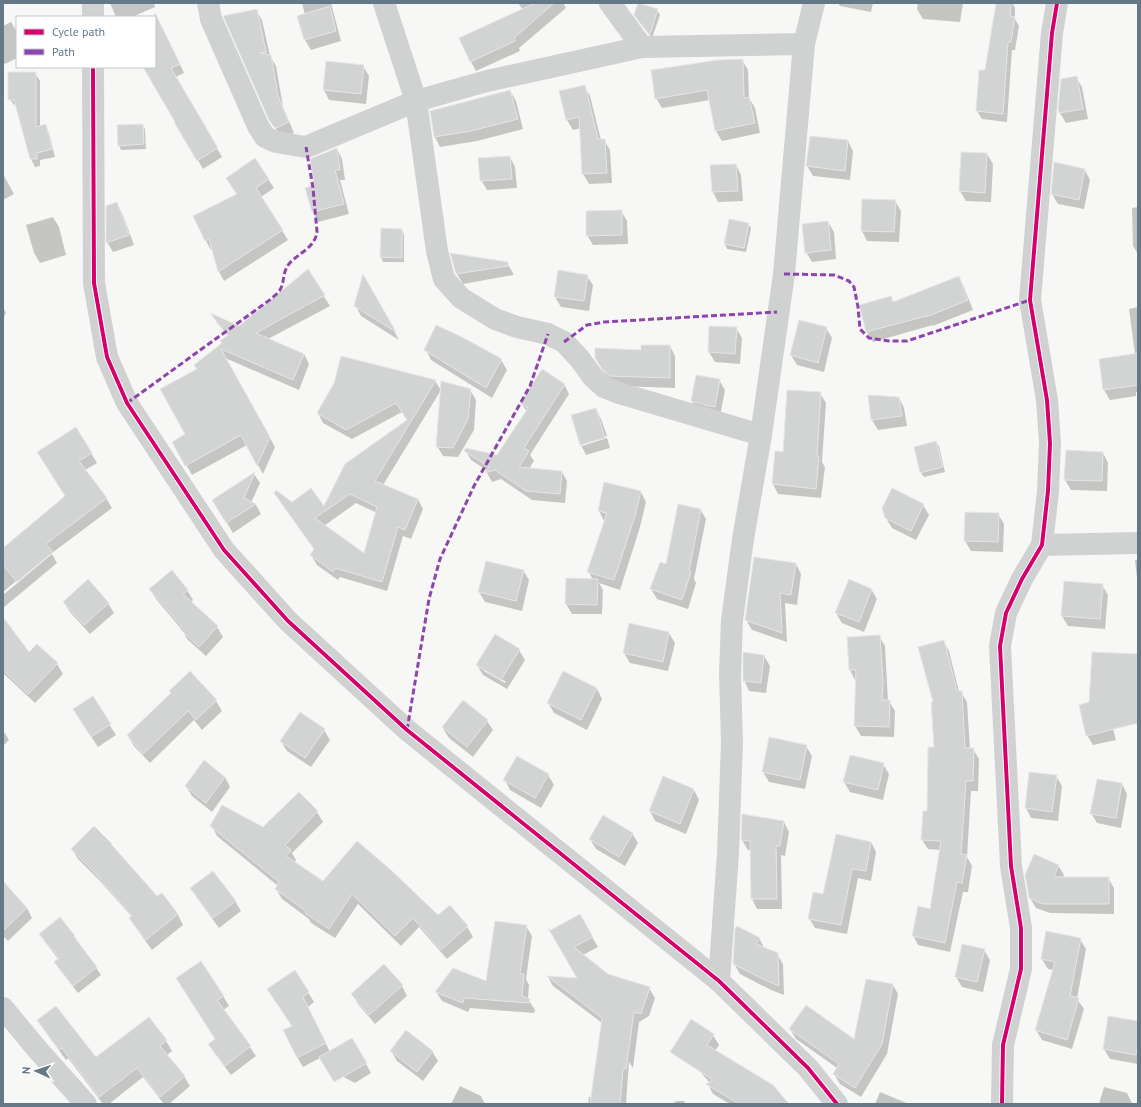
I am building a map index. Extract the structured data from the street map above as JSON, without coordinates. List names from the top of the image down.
{
  "legend": ["Cycle path", "Path"],
  "north": "left"
}
